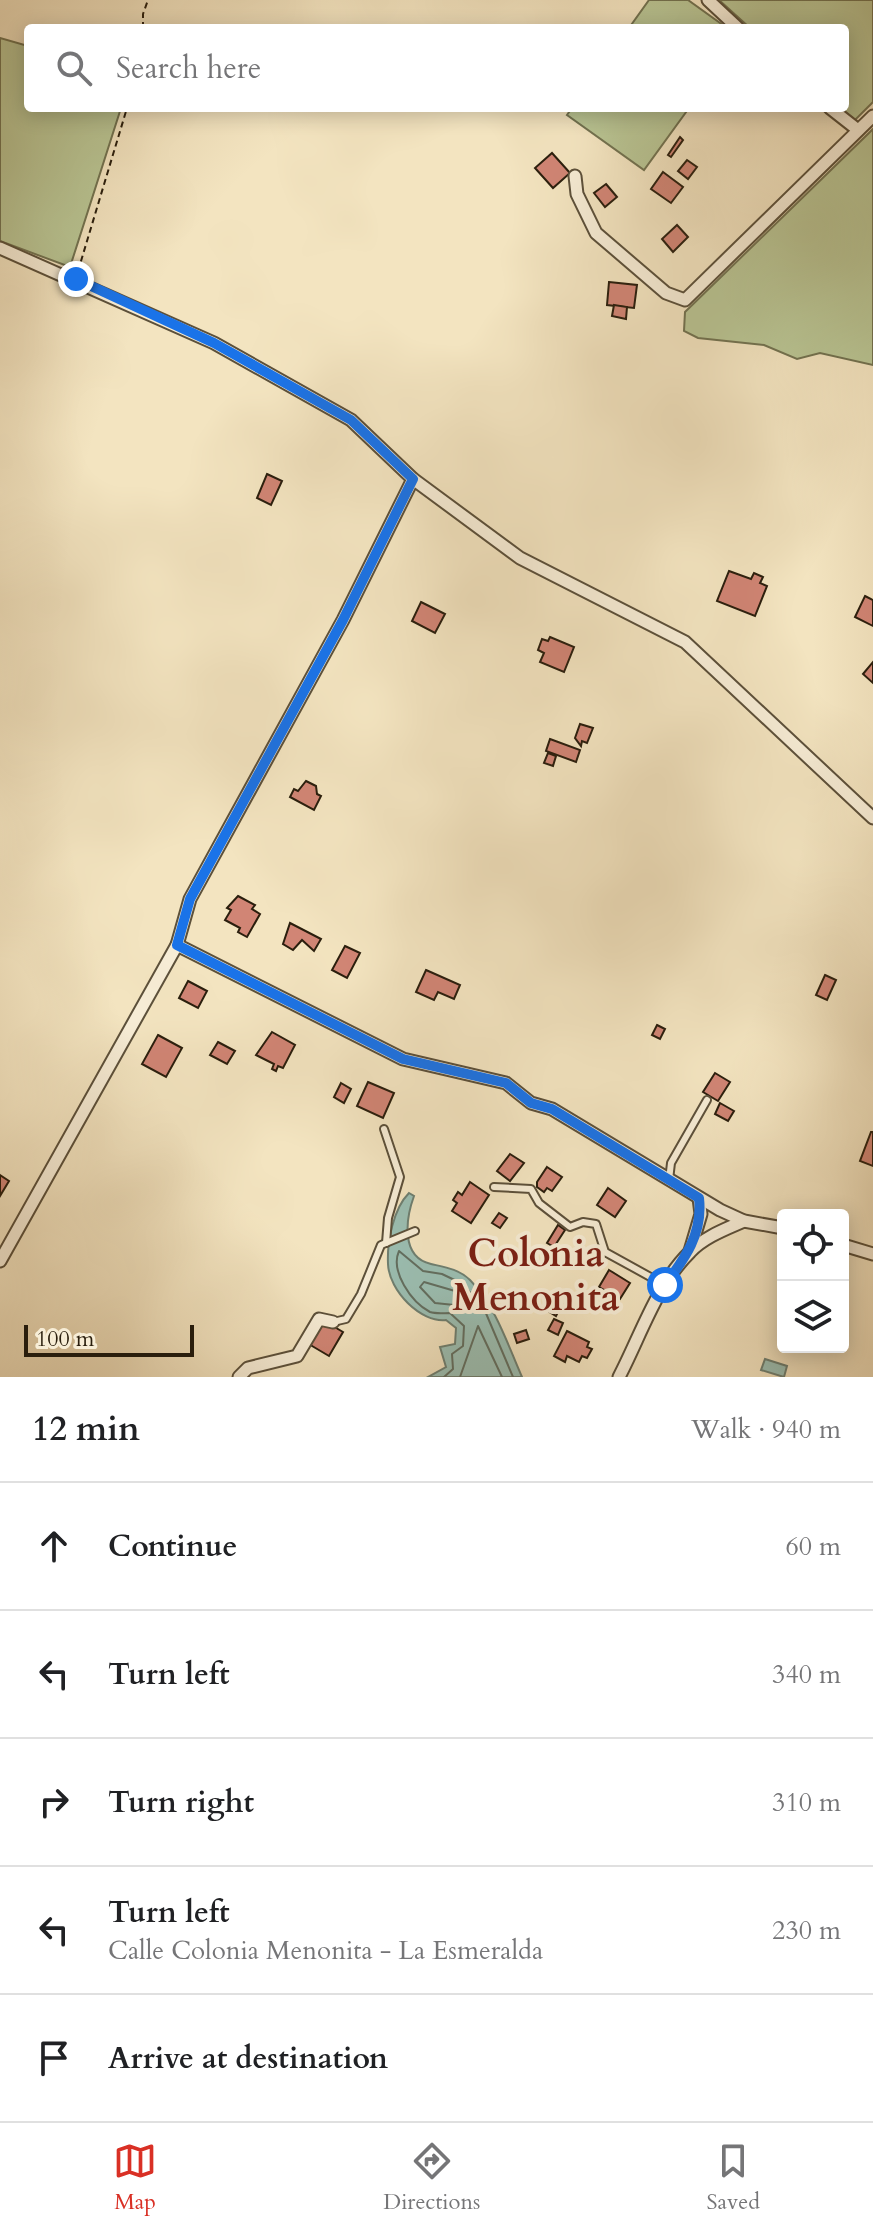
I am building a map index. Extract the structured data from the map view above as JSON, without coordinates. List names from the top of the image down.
{
  "districts": ["Colonia Menonita"],
  "scale_bar": "100 m",
  "page": {
    "search": "Search here",
    "scale": "100 m",
    "heading": ["12 min", "Walk · 940 m"],
    "list": [
      ["Continue", "60 m"],
      ["Turn left", "340 m"],
      ["Turn right", "310 m"],
      ["Turn left", "Calle Colonia Menonita - La Esmeralda", "230 m"],
      "Arrive at destination"
    ],
    "nav": ["Map", "Directions", "Saved"]
  }
}
